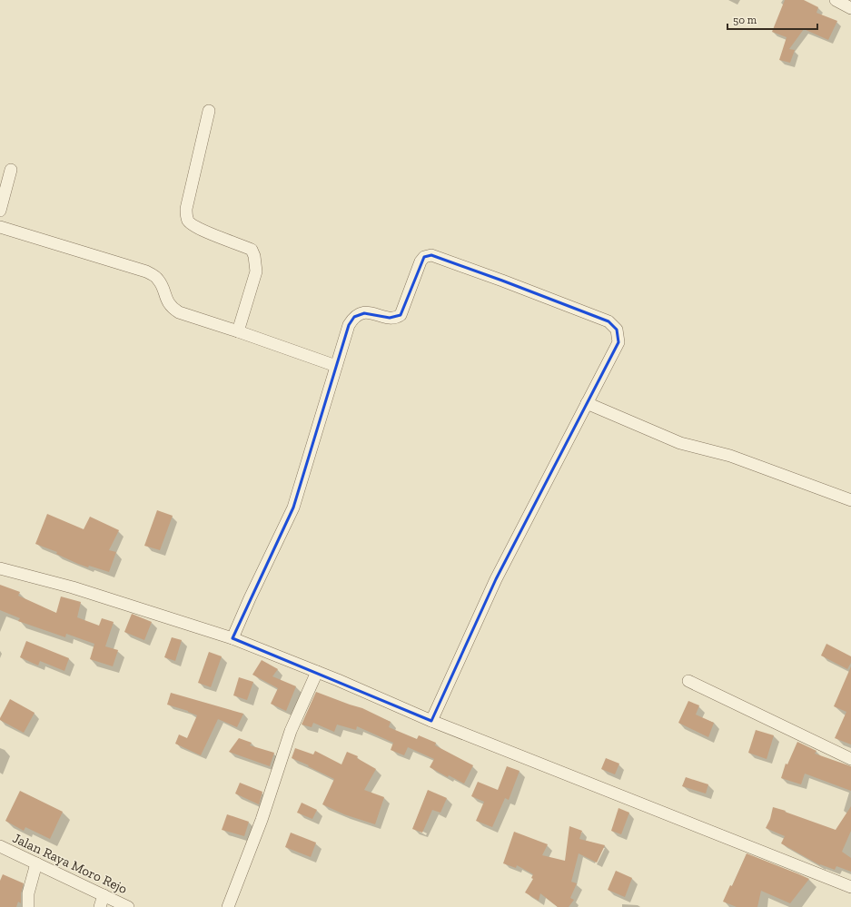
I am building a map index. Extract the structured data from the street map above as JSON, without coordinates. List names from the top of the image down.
{
  "streets": {
    "street": ["Jalan Raya Moro Rejo"]
  },
  "scale_bar": "50 m"
}
